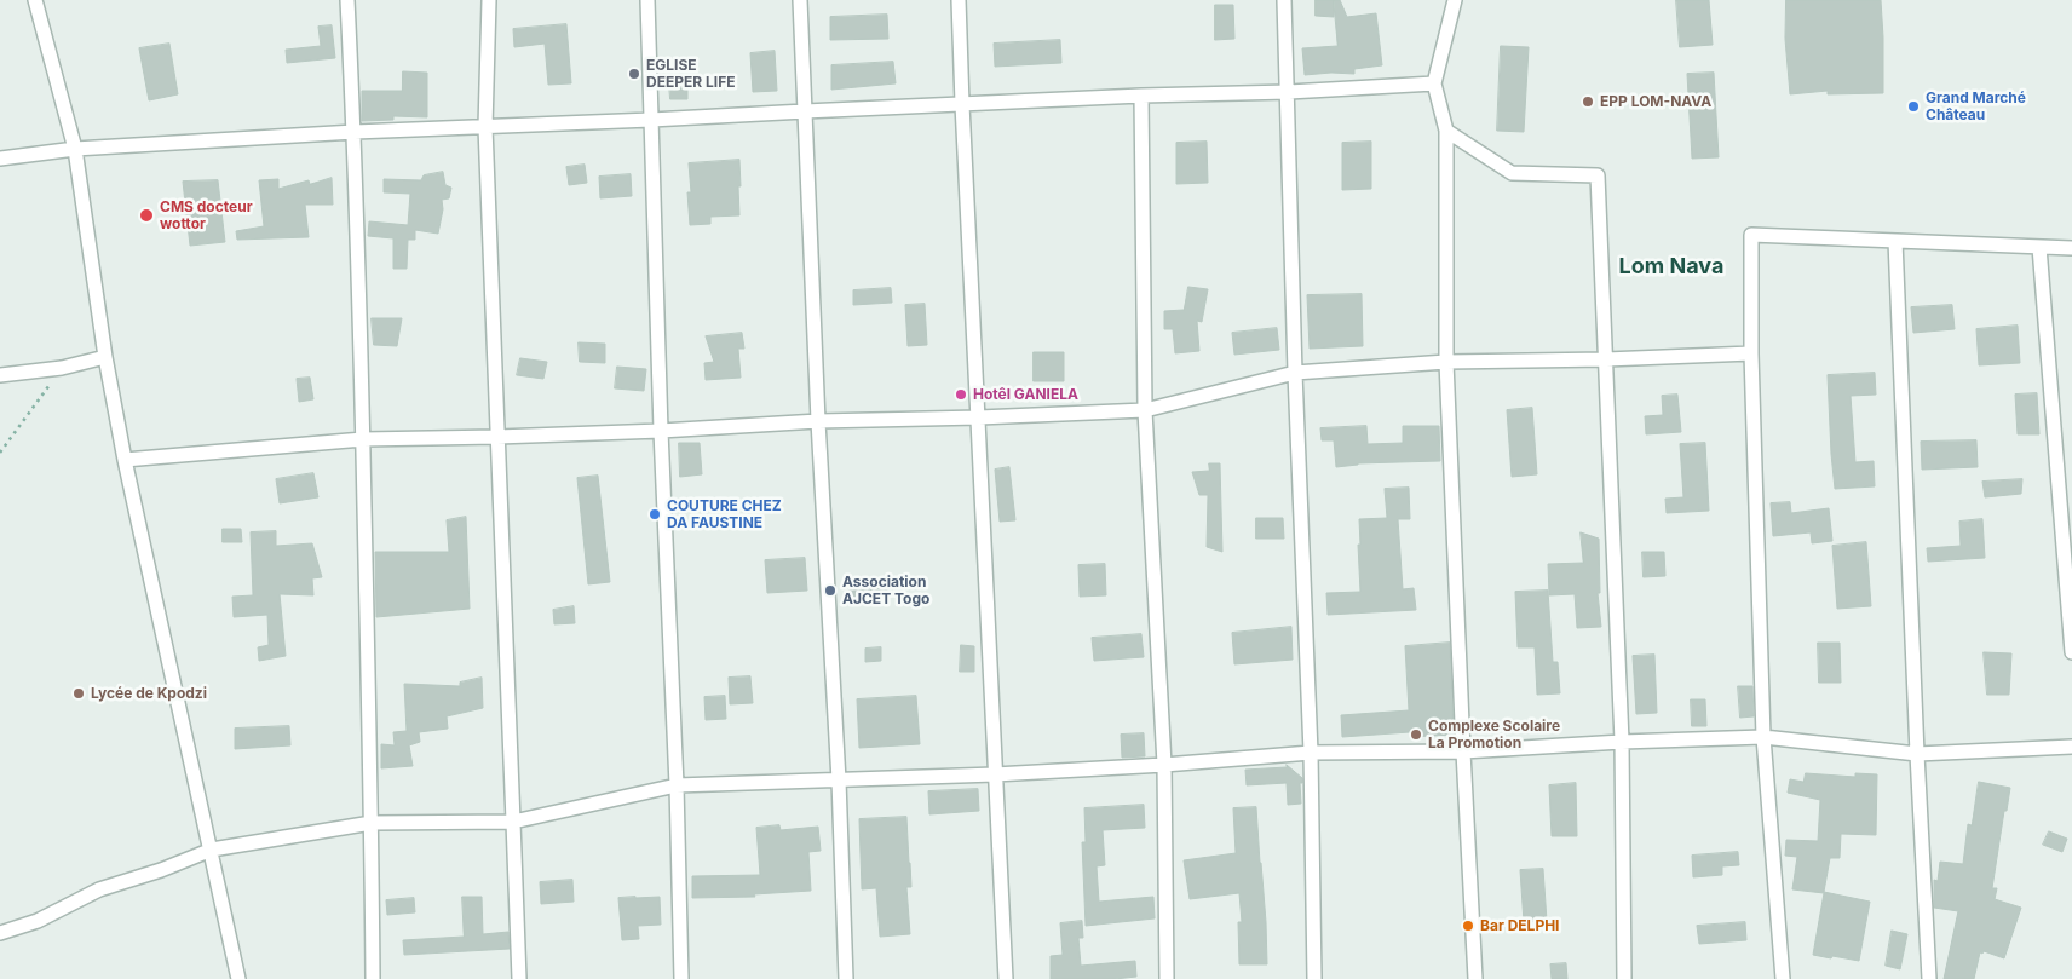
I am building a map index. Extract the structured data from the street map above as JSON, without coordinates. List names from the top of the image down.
{
  "districts": ["Lom Nava"],
  "places": [
    "EGLISE DEEPER LIFE",
    "EPP LOM-NAVA",
    "Grand Marché Château",
    "CMS docteur wottor",
    "Hotêl GANIELA",
    "COUTURE CHEZ DA FAUSTINE",
    "Association AJCET Togo",
    "Lycée de Kpodzi",
    "Complexe Scolaire La Promotion",
    "Bar DELPHI"
  ]
}
